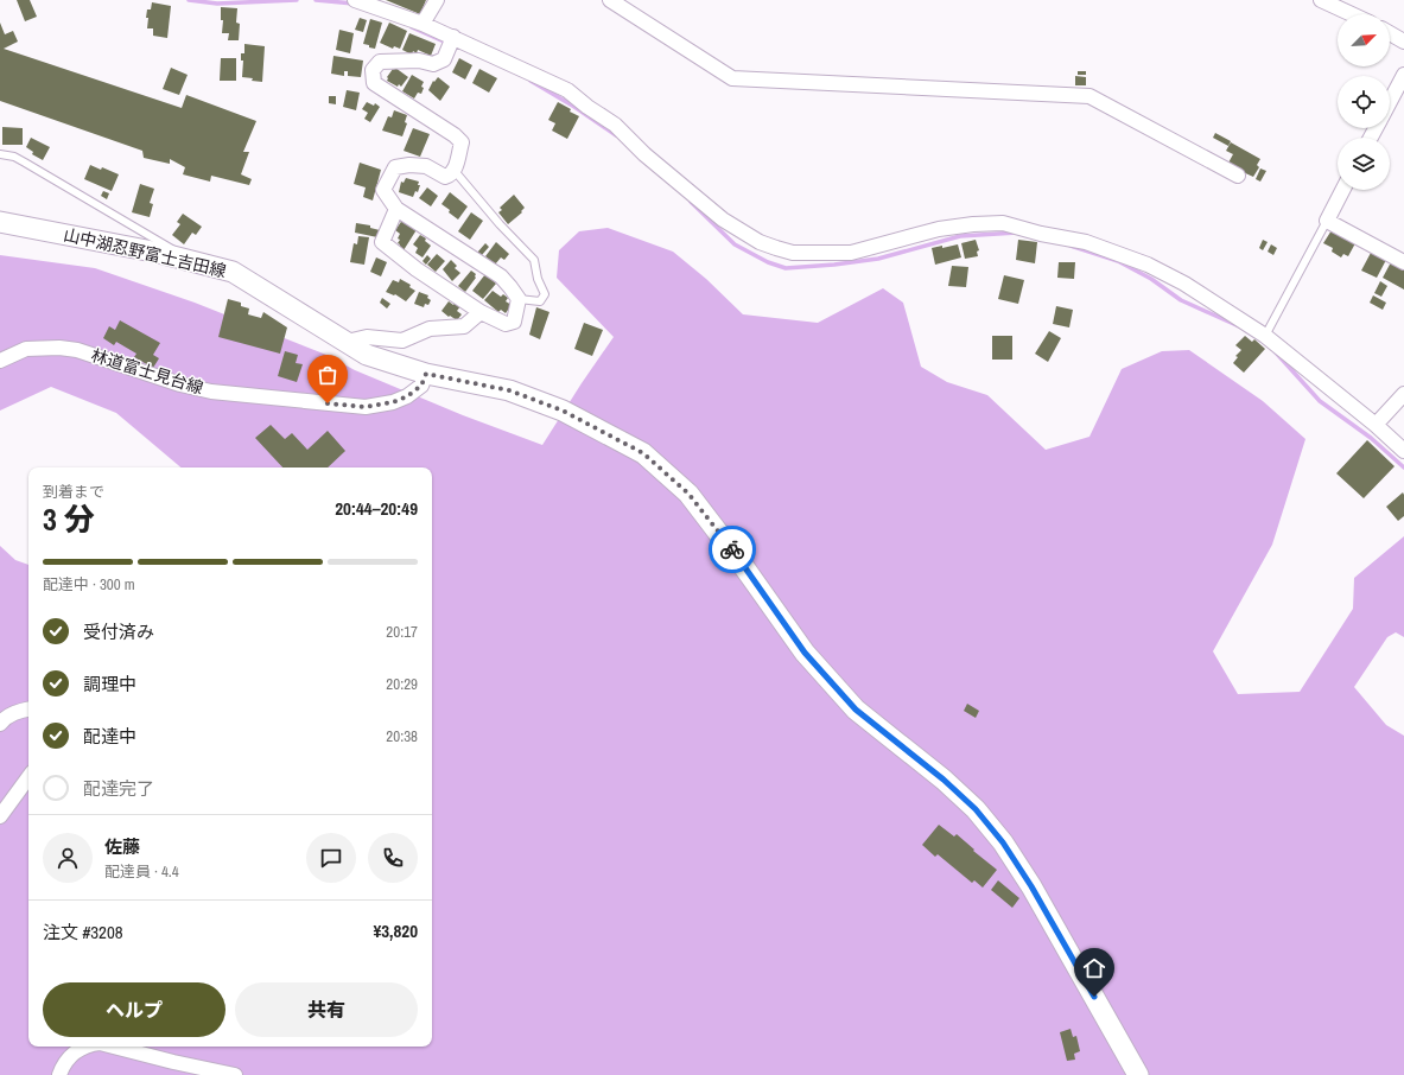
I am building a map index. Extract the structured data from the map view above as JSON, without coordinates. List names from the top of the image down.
{
  "streets": {
    "main road": ["山中湖忍野富士吉田線"],
    "street": ["林道富士見台線"]
  },
  "crossings": [
    ["山中湖忍野富士吉田線", "林道富士見台線"]
  ],
  "north": "top right",
  "page": {
    "heading": ["3 分", "到着まで", "20:44–20:49"],
    "panel": [
      "佐藤",
      "配達員 · 4.4",
      "注文 #3208",
      "¥3,820"
    ],
    "bar": "配達中 · 300 m",
    "list": [
      ["受付済み", "20:17"],
      ["調理中", "20:29"],
      ["配達中", "20:38"],
      "配達完了"
    ],
    "buttons": ["ヘルプ", "共有"]
  }
}
